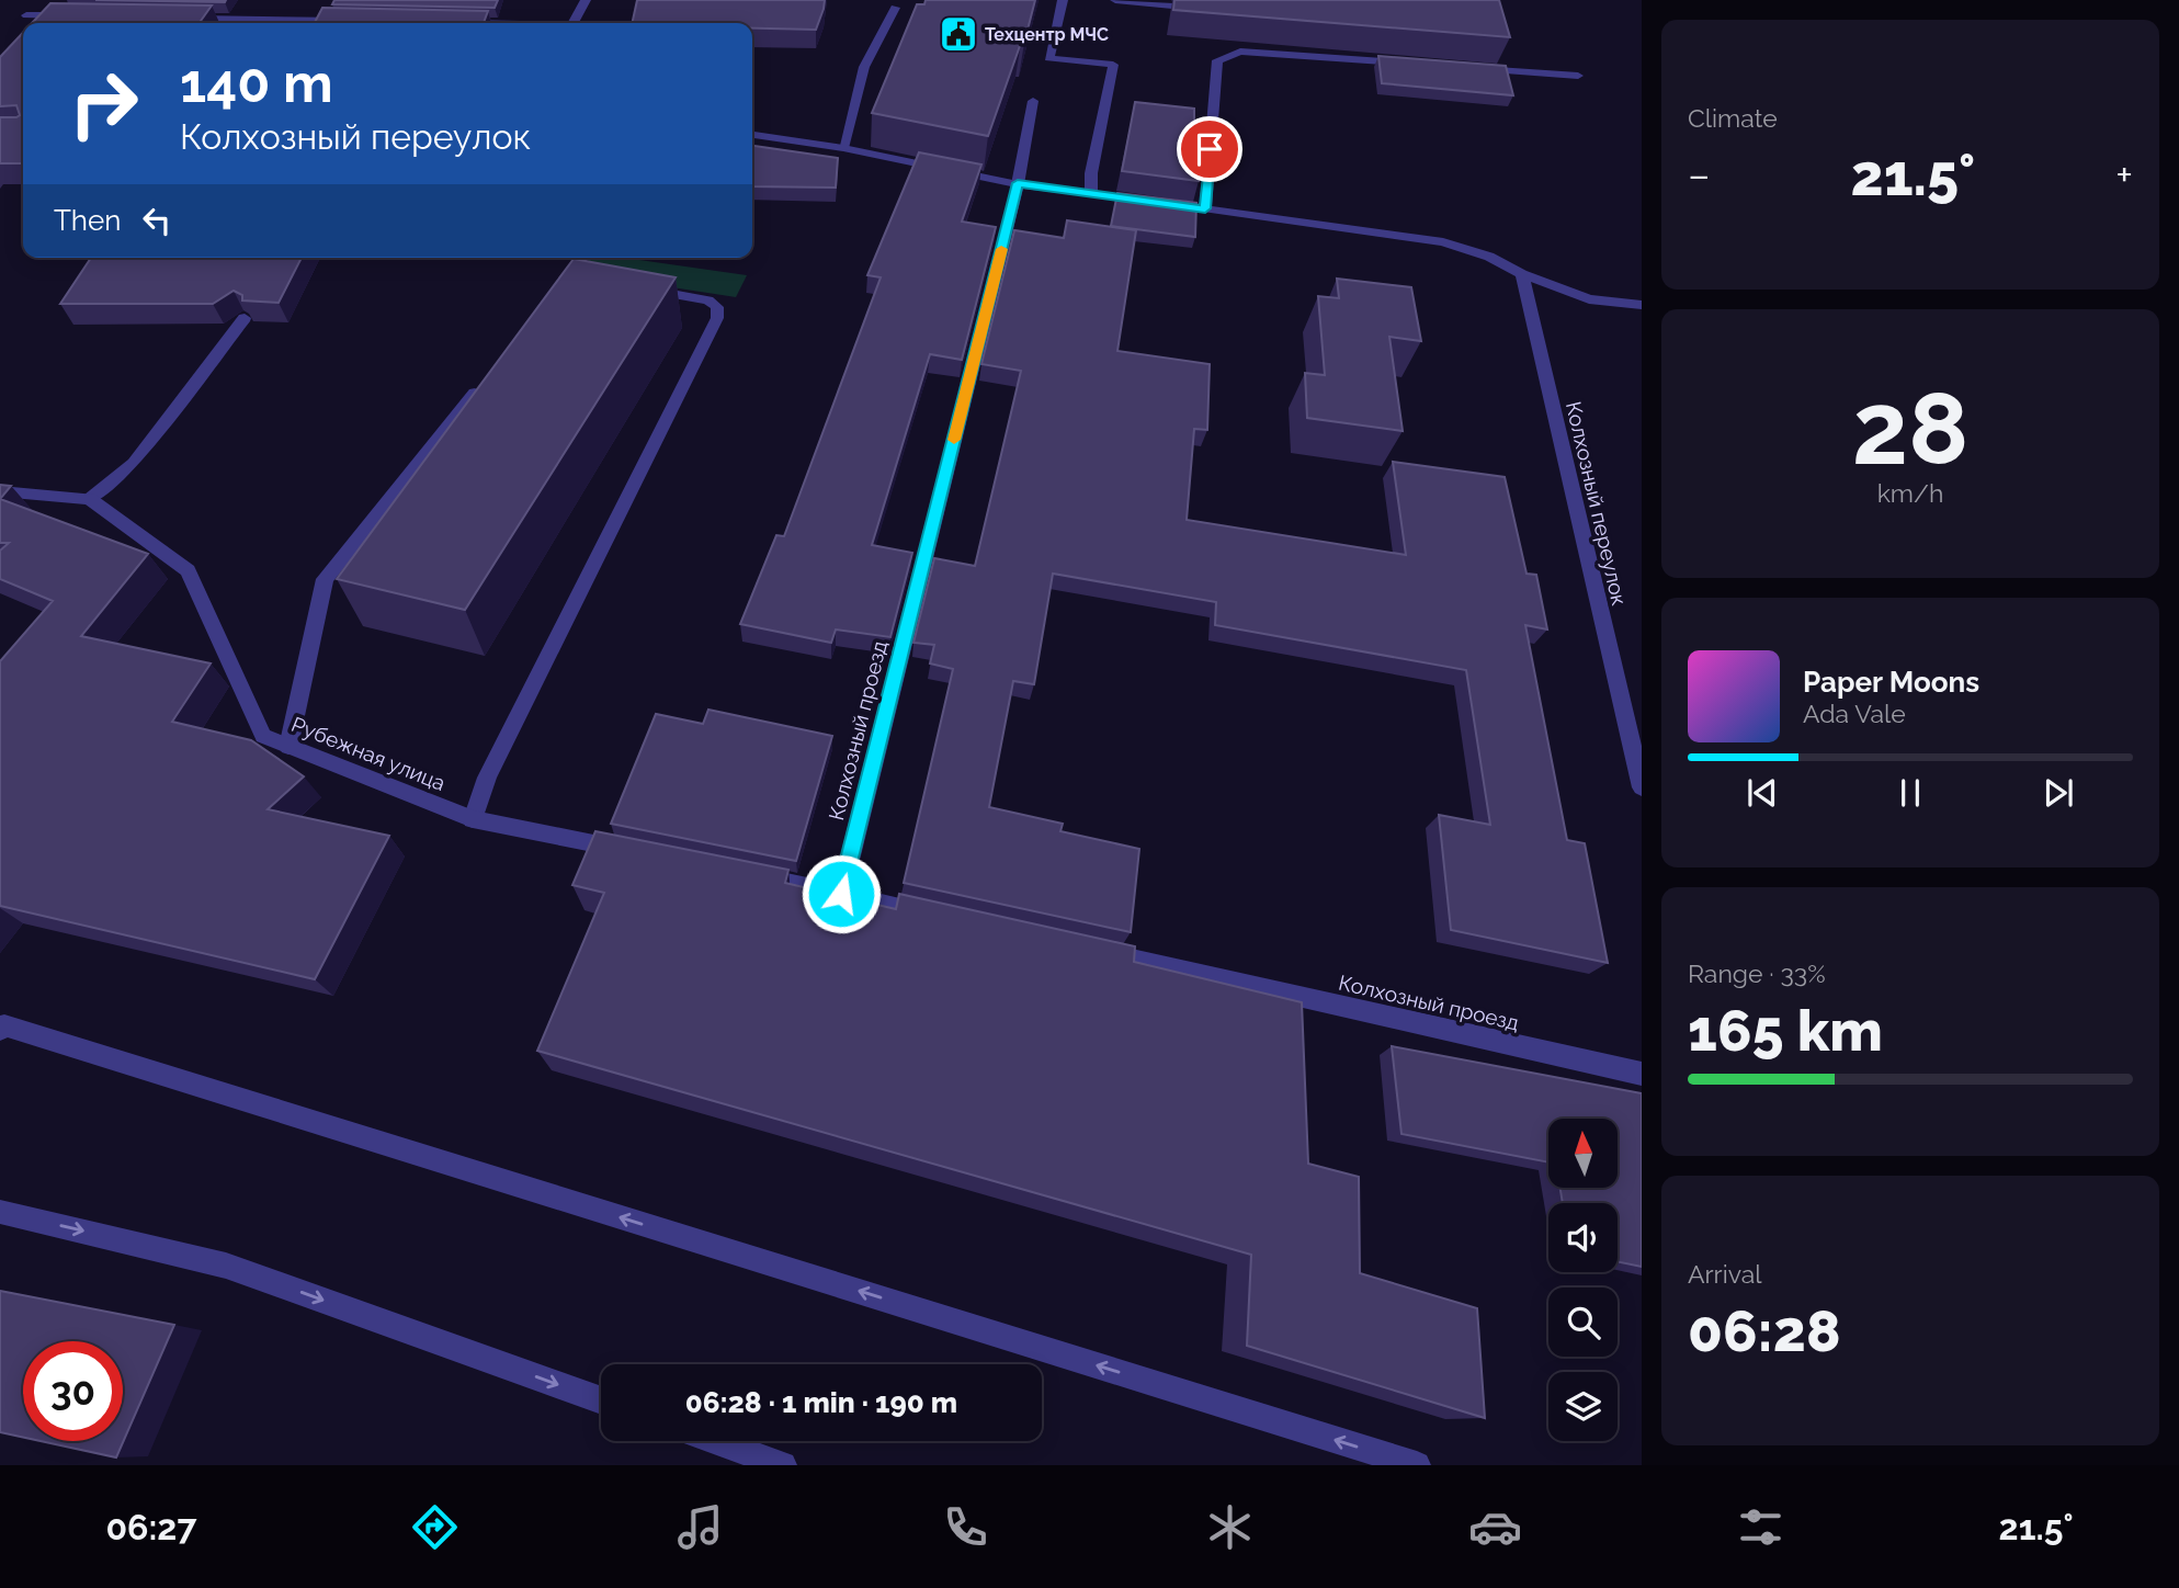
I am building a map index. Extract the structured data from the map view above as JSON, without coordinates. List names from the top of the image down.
{
  "streets": {
    "street": ["Колхозный переулок", "Колхозный проезд", "Рубежная улица"]
  },
  "places": {
    "public building": ["Техцентр МЧС"]
  },
  "north": "top",
  "page": {
    "tile": [
      "Climate",
      ["28", "km/h"],
      ["Range · 33%", "165 km"],
      ["Arrival", "06:28"]
    ],
    "turn": ["140 m", "Колхозный переулок"],
    "heat": ["−", "21.5°", "+"],
    "then": "Then",
    "song": ["Paper Moons", "Ada Vale"],
    "limit": "30",
    "trip": "06:28 · 1 min · 190 m",
    "tabs": ["06:27", "21.5°"]
  }
}
